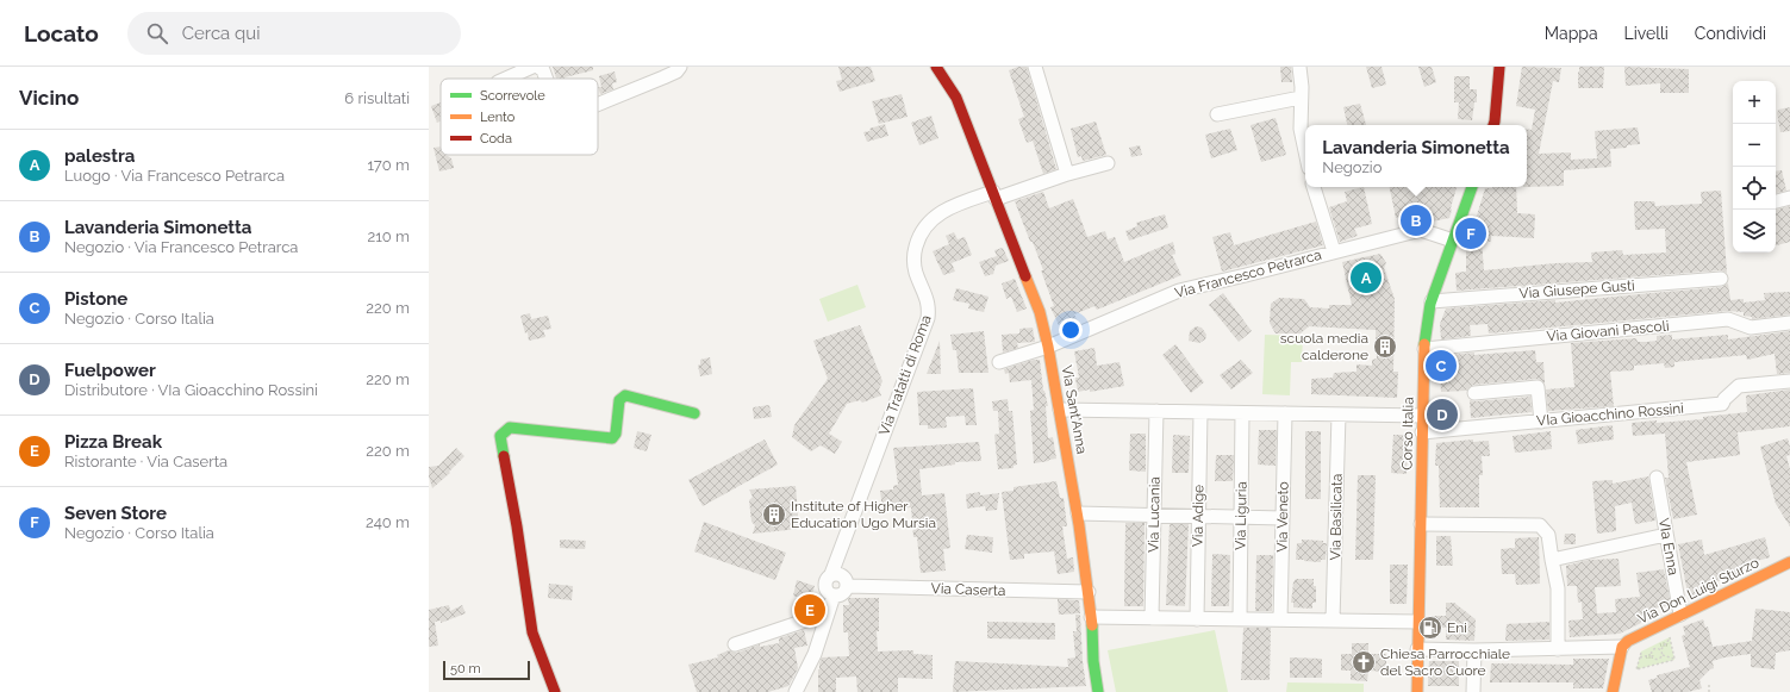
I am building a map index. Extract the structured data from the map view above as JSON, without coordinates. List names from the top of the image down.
{
  "streets": {
    "street": [
      "Via Francesco Petrarca",
      "Via Giusepe Gusti",
      "Via Giovani Pascoli",
      "Via Tratatti di Roma",
      "Via Sant'Anna",
      "VIa Gioacchino Rossini",
      "Corso Italia",
      "Via Lucania",
      "Via Adige",
      "Via Liguria",
      "Via Veneto",
      "Via Basilicata",
      "VIa Enna",
      "Via Caserta",
      "Via Don Luigi Sturzo"
    ]
  },
  "crossings": [
    ["Via Francesco Petrarca", "Via Sant'Anna"],
    ["Via Francesco Petrarca", "Corso Italia"],
    ["Via Giusepe Gusti", "Corso Italia"],
    ["Via Giovani Pascoli", "Corso Italia"],
    ["Via Tratatti di Roma", "Via Sant'Anna"],
    ["Via Tratatti di Roma", "Via Caserta"],
    ["Via Sant'Anna", "Via Caserta"],
    ["VIa Gioacchino Rossini", "Corso Italia"],
    ["VIa Enna", "Via Don Luigi Sturzo"]
  ],
  "places": {
    "building": ["scuola media calderone", "Institute of Higher Education Ugo Mursia"],
    "fuel station": ["Eni"],
    "church": ["Chiesa Parrocchiale del Sacro Cuore"]
  },
  "legend": ["Scorrevole", "Lento", "Coda"],
  "scale_bar": "50 m",
  "page": {
    "header": "Locato",
    "search": "Cerca qui",
    "nav": ["Mappa", "Livelli", "Condividi"],
    "heading": ["Vicino", "6 risultati"],
    "map_buttons": ["+", "−"],
    "popup": ["Lavanderia Simonetta", "Negozio"],
    "list": [
      {
        "mark": "A",
        "name": "palestra",
        "note": "Luogo · Via Francesco Petrarca",
        "value": "170 m"
      },
      {
        "mark": "B",
        "name": "Lavanderia Simonetta",
        "note": "Negozio · Via Francesco Petrarca",
        "value": "210 m"
      },
      {
        "mark": "C",
        "name": "Pistone",
        "note": "Negozio · Corso Italia",
        "value": "220 m"
      },
      {
        "mark": "D",
        "name": "Fuelpower",
        "note": "Distributore · VIa Gioacchino Rossini",
        "value": "220 m"
      },
      {
        "mark": "E",
        "name": "Pizza Break",
        "note": "Ristorante · Via Caserta",
        "value": "220 m"
      },
      {
        "mark": "F",
        "name": "Seven Store",
        "note": "Negozio · Corso Italia",
        "value": "240 m"
      }
    ],
    "pins": [
      "B",
      "F",
      "A",
      "C",
      "D",
      "E"
    ],
    "scale": "50 m"
  }
}
